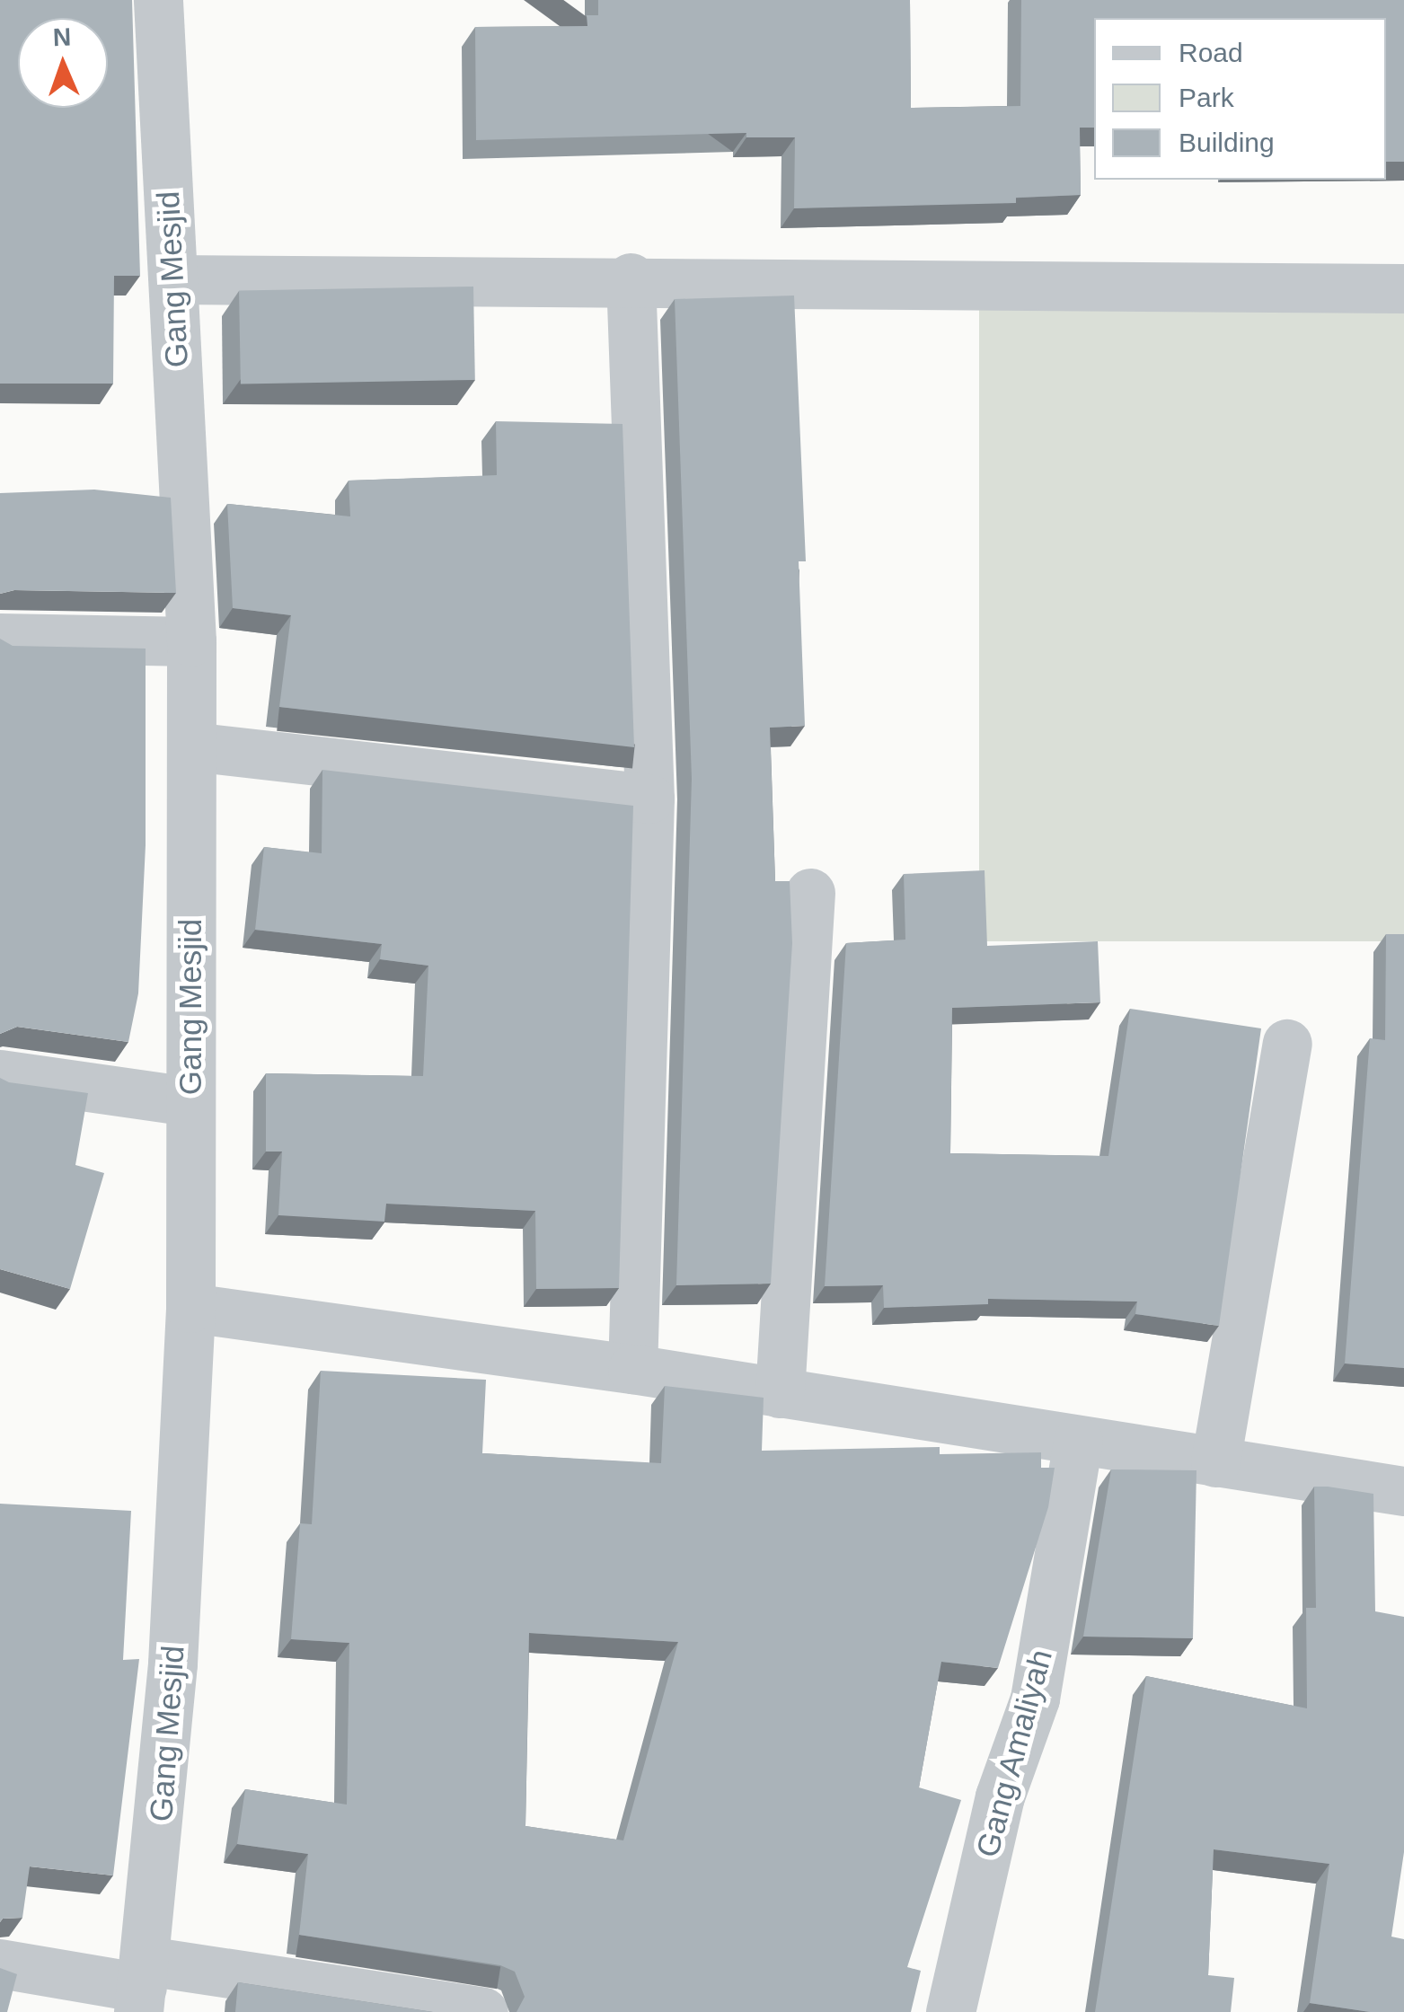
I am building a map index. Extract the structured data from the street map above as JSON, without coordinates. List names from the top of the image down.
{
  "streets": {
    "street": ["Gang Mesjid", "Gang Amaliyah"]
  },
  "legend": ["Road", "Park", "Building"],
  "north": "top"
}
